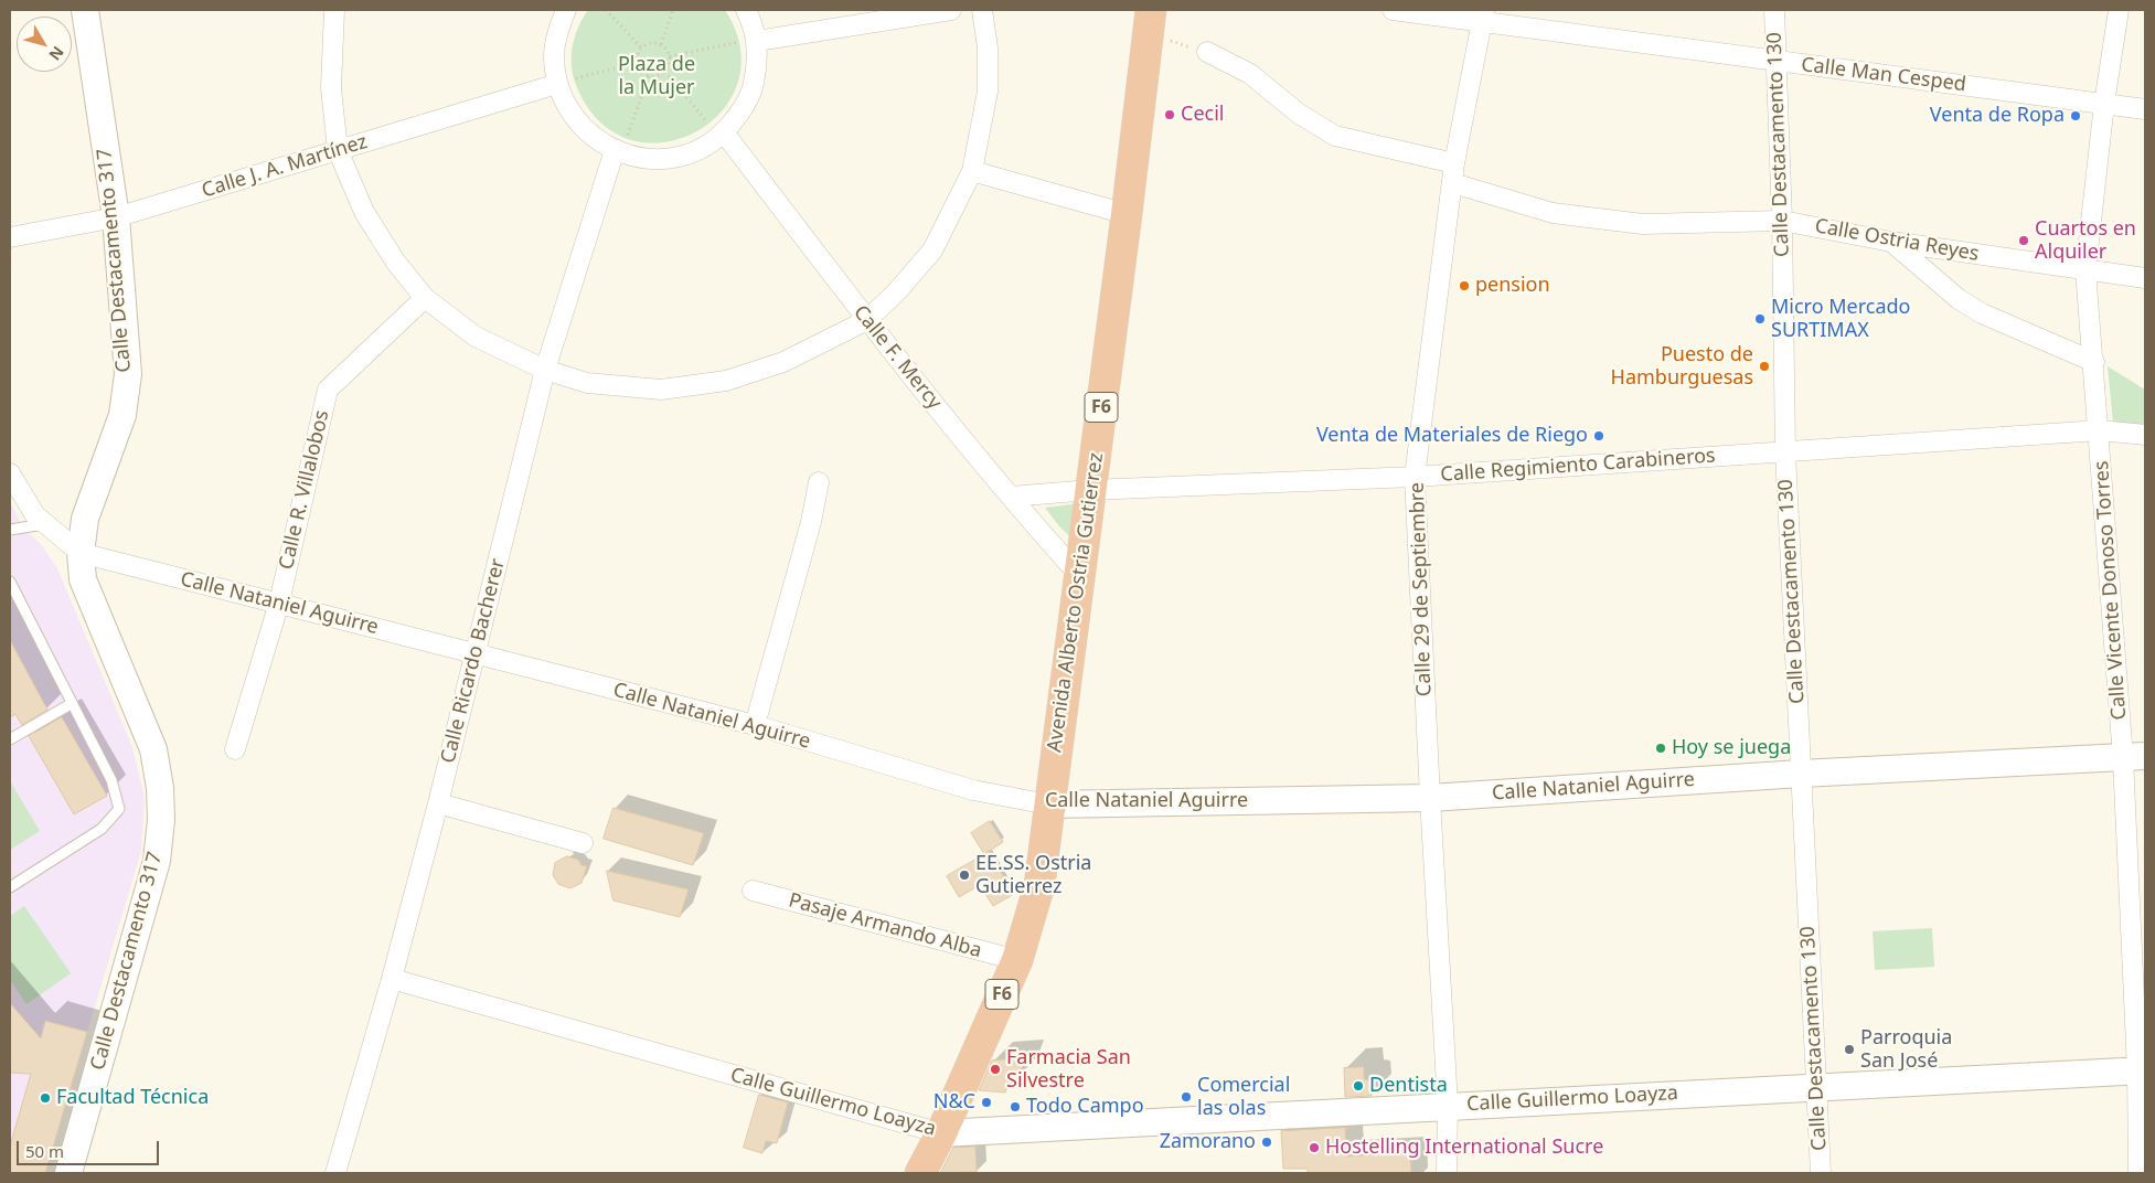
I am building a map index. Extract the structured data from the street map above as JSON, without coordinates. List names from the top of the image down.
{
  "streets": {
    "highway": ["F6", "Avenida Alberto Ostria Gutierrez"],
    "street": [
      "Calle Man Cesped",
      "Calle Destacamento 130",
      "Calle J. A. Martínez",
      "Calle Ostria Reyes",
      "Calle Destacamento 317",
      "Calle F. Mercy",
      "Calle Regimiento Carabineros",
      "Calle R. Villalobos",
      "Calle 29 de Septiembre",
      "Calle Vicente Donoso Torres",
      "Calle Nataniel Aguirre",
      "Calle Ricardo Bacherer",
      "Pasaje Armando Alba",
      "Calle Guillermo Loayza"
    ]
  },
  "crossings": [
    ["Calle Man Cesped", "Calle Destacamento 130"],
    ["Calle Man Cesped", "Calle 29 de Septiembre"],
    ["Calle Man Cesped", "Calle Vicente Donoso Torres"],
    ["Calle Destacamento 130", "Calle Ostria Reyes"],
    ["Calle Destacamento 130", "Calle Regimiento Carabineros"],
    ["Calle Destacamento 130", "Calle Nataniel Aguirre"],
    ["Calle Destacamento 130", "Calle Guillermo Loayza"],
    ["Calle J. A. Martínez", "Calle Destacamento 317"],
    ["Calle Ostria Reyes", "Calle 29 de Septiembre"],
    ["Calle Ostria Reyes", "Calle Vicente Donoso Torres"],
    ["Calle Destacamento 317", "Calle Nataniel Aguirre"],
    ["Calle F. Mercy", "Calle Regimiento Carabineros"],
    ["Calle F. Mercy", "Avenida Alberto Ostria Gutierrez"],
    ["Calle Regimiento Carabineros", "Calle 29 de Septiembre"],
    ["Calle Regimiento Carabineros", "Calle Vicente Donoso Torres"],
    ["Calle Regimiento Carabineros", "Avenida Alberto Ostria Gutierrez"],
    ["Calle R. Villalobos", "Calle Nataniel Aguirre"],
    ["Calle 29 de Septiembre", "Calle Nataniel Aguirre"],
    ["Calle 29 de Septiembre", "Calle Guillermo Loayza"],
    ["Calle Vicente Donoso Torres", "Calle Nataniel Aguirre"],
    ["Calle Vicente Donoso Torres", "Calle Guillermo Loayza"],
    ["Avenida Alberto Ostria Gutierrez", "Calle Nataniel Aguirre"],
    ["Avenida Alberto Ostria Gutierrez", "Pasaje Armando Alba"],
    ["Avenida Alberto Ostria Gutierrez", "Calle Guillermo Loayza"],
    ["Calle Nataniel Aguirre", "Calle Ricardo Bacherer"],
    ["Calle Ricardo Bacherer", "Calle Guillermo Loayza"]
  ],
  "parks": ["Plaza de la Mujer"],
  "places": [
    "Cecil",
    "Venta de Ropa",
    "Cuartos en Alquiler",
    "pension",
    "Micro Mercado SURTIMAX",
    "Puesto de Hamburguesas",
    "Venta de Materiales de Riego",
    "Hoy se juega",
    "EE.SS. Ostria Gutierrez",
    "Parroquia San José",
    "Farmacia San Silvestre",
    "Dentista",
    "Comercial las olas",
    "Facultad Técnica",
    "N&C",
    "Todo Campo",
    "Zamorano",
    "Hostelling International Sucre"
  ],
  "scale_bar": "50 m",
  "north": "bottom right"
}
